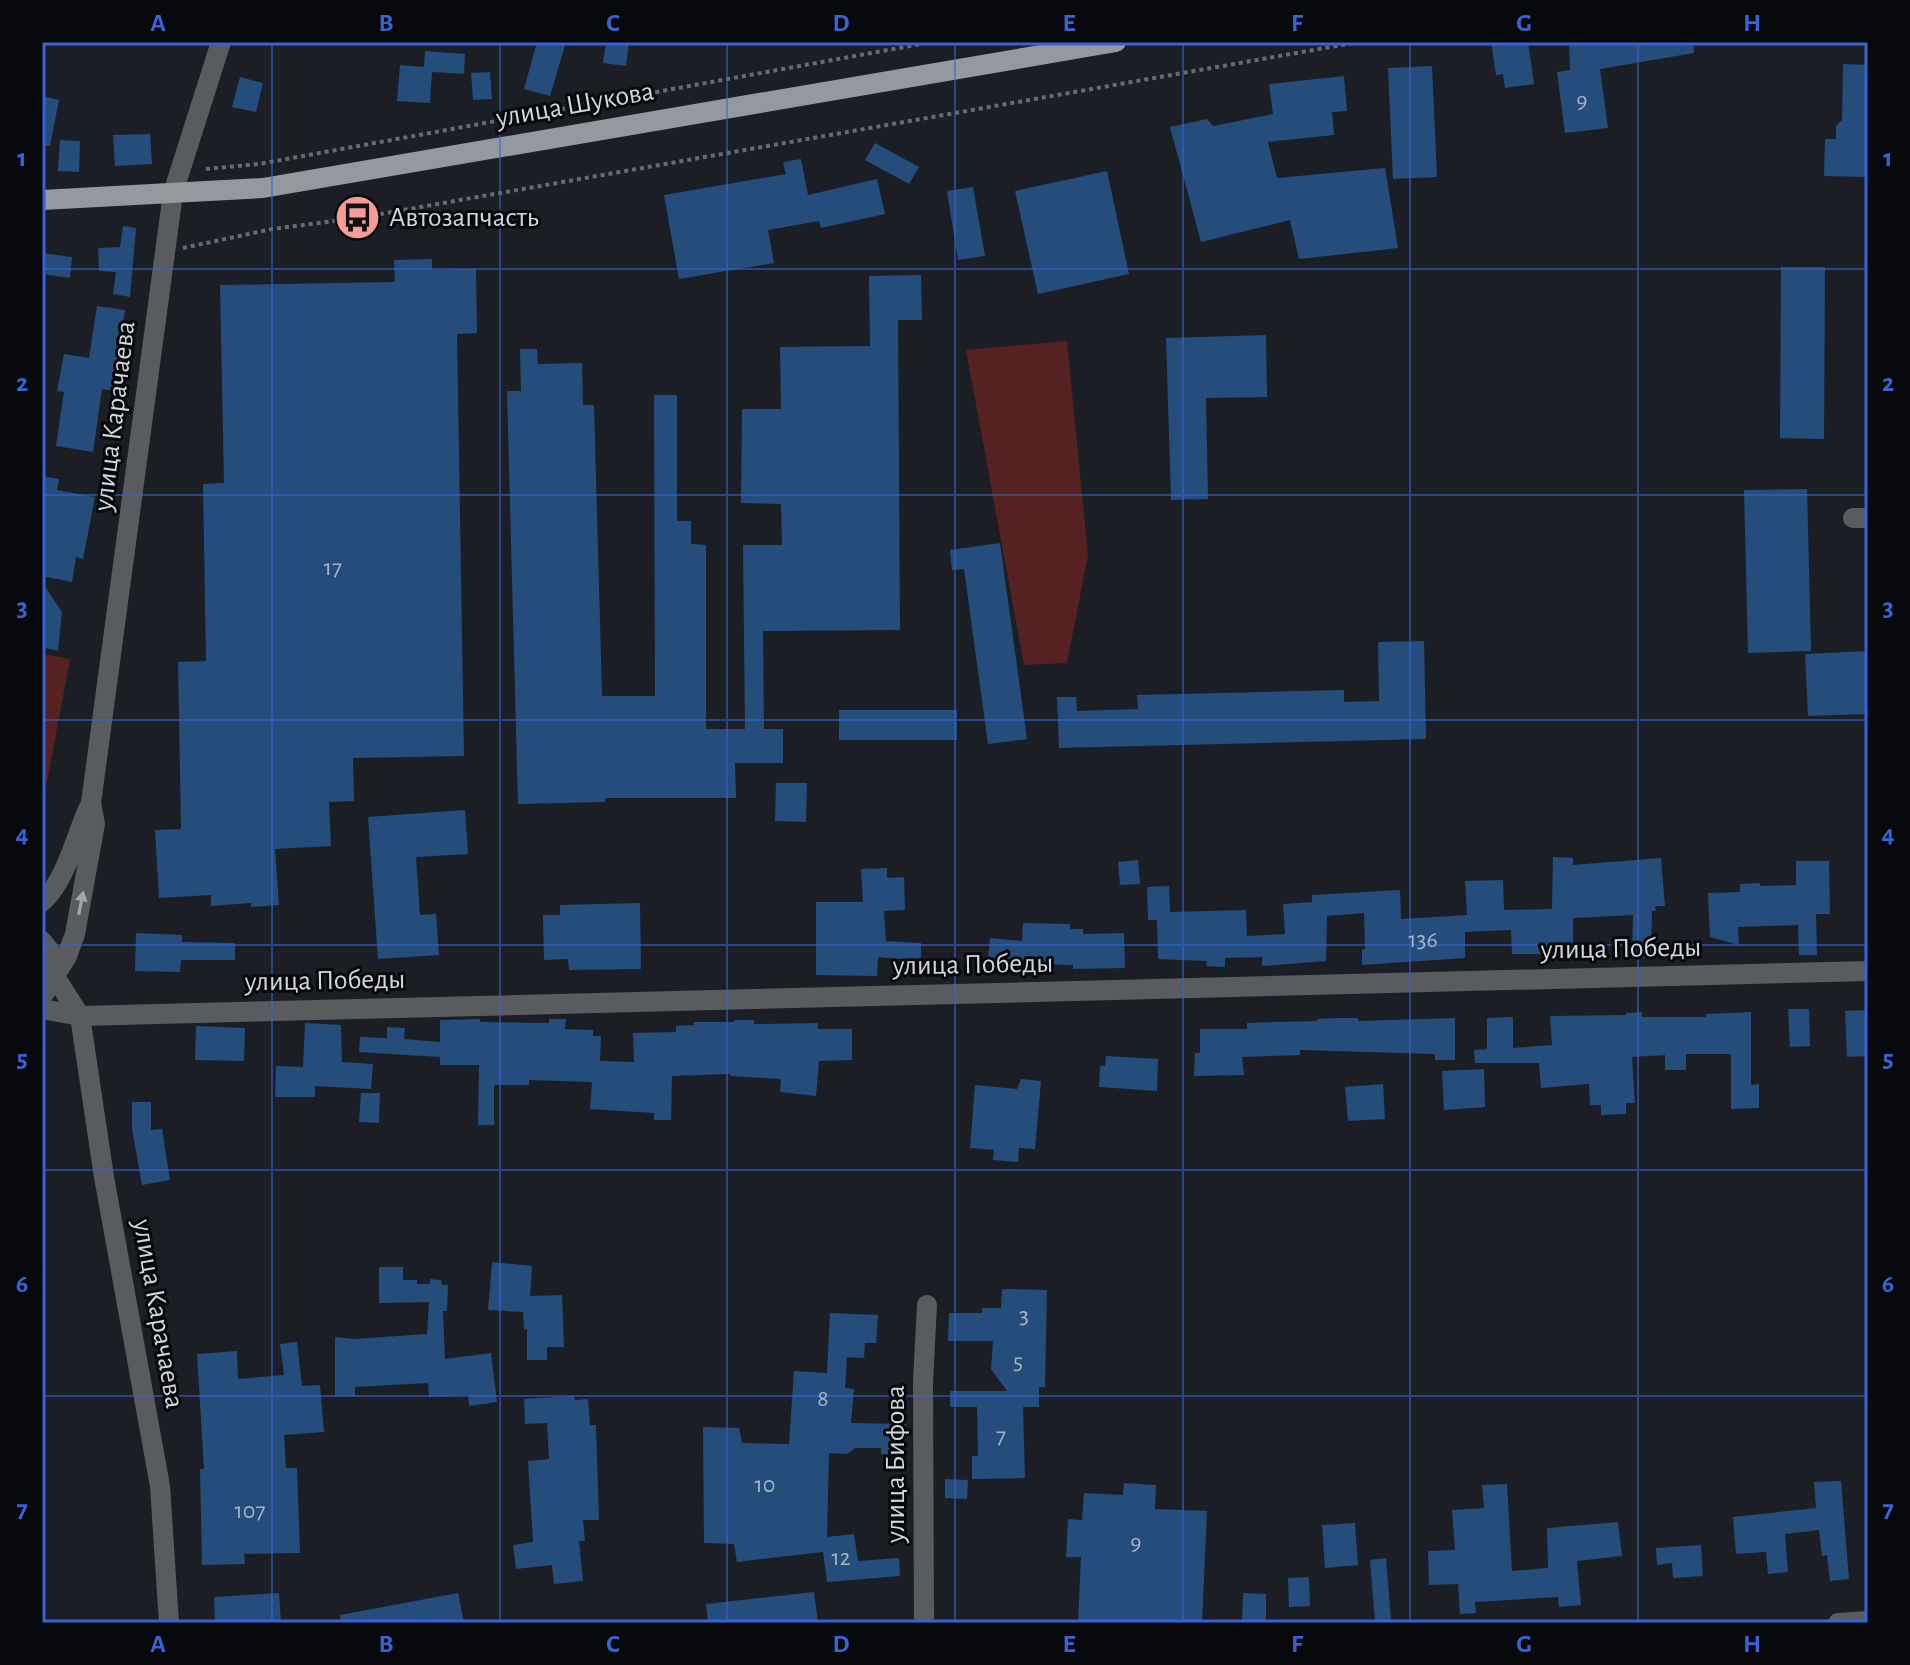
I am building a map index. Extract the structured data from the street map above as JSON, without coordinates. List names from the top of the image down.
{
  "streets": {
    "main road": ["улица Шукова"],
    "street": ["улица Карачаева", "улица Победы", "улица Бифова"]
  },
  "crossings": [
    ["улица Шукова", "улица Карачаева"],
    ["улица Карачаева", "улица Победы"]
  ],
  "places": {
    "bus stop": ["Автозапчасть"]
  },
  "house_numbers": [
    "9",
    "17",
    "136",
    "3",
    "5",
    "8",
    "7",
    "10",
    "107",
    "9",
    "12"
  ],
  "grid": {
    "columns": [
      "A",
      "B",
      "C",
      "D",
      "E",
      "F",
      "G",
      "H"
    ],
    "rows": [
      "1",
      "2",
      "3",
      "4",
      "5",
      "6",
      "7"
    ]
  }
}
